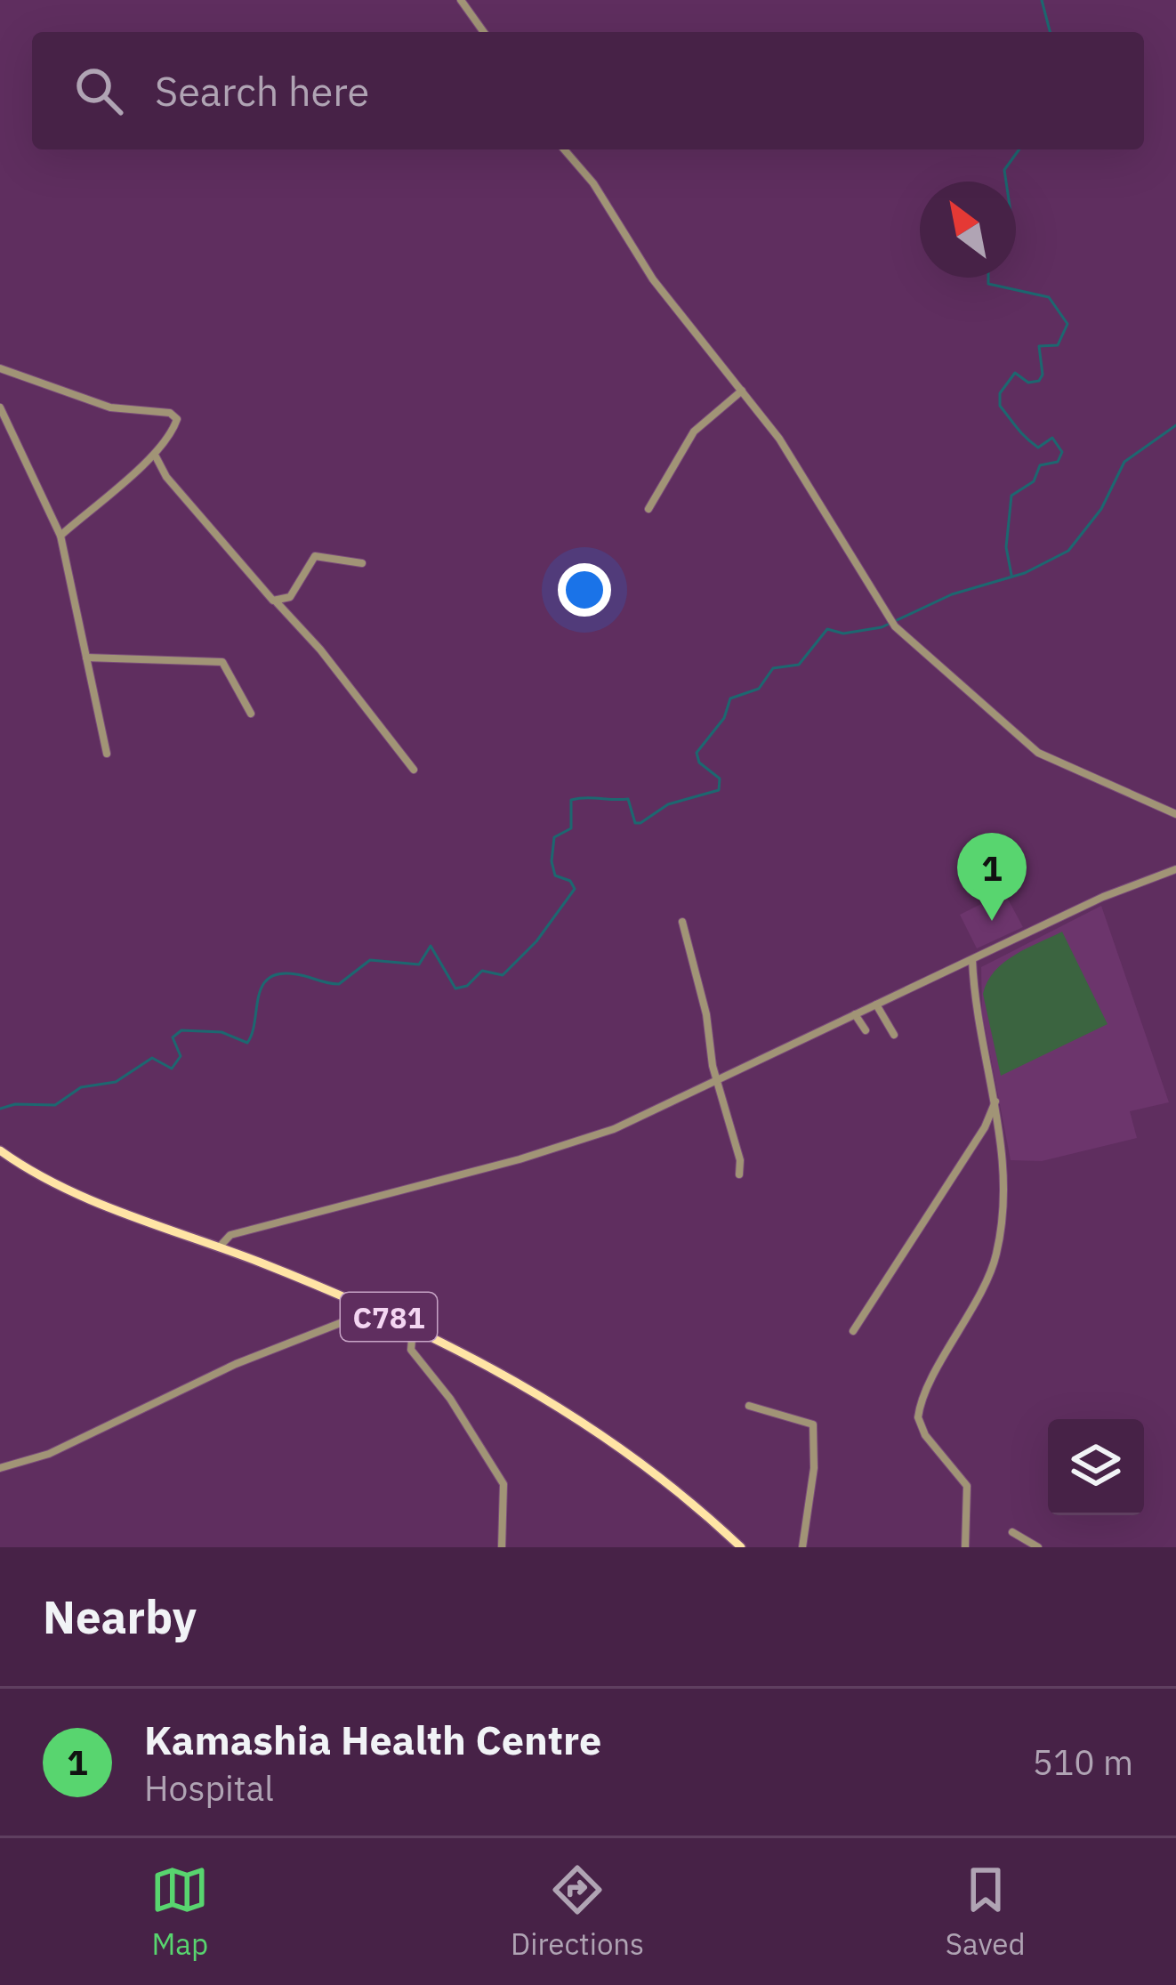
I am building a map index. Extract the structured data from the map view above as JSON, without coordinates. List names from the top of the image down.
{
  "streets": {
    "main road": ["C781"]
  },
  "north": "top left",
  "page": {
    "search": "Search here",
    "pins": "1",
    "heading": "Nearby",
    "list": [
      {
        "mark": "1",
        "name": "Kamashia Health Centre",
        "note": "Hospital",
        "value": "510 m"
      }
    ],
    "nav": ["Map", "Directions", "Saved"]
  }
}
